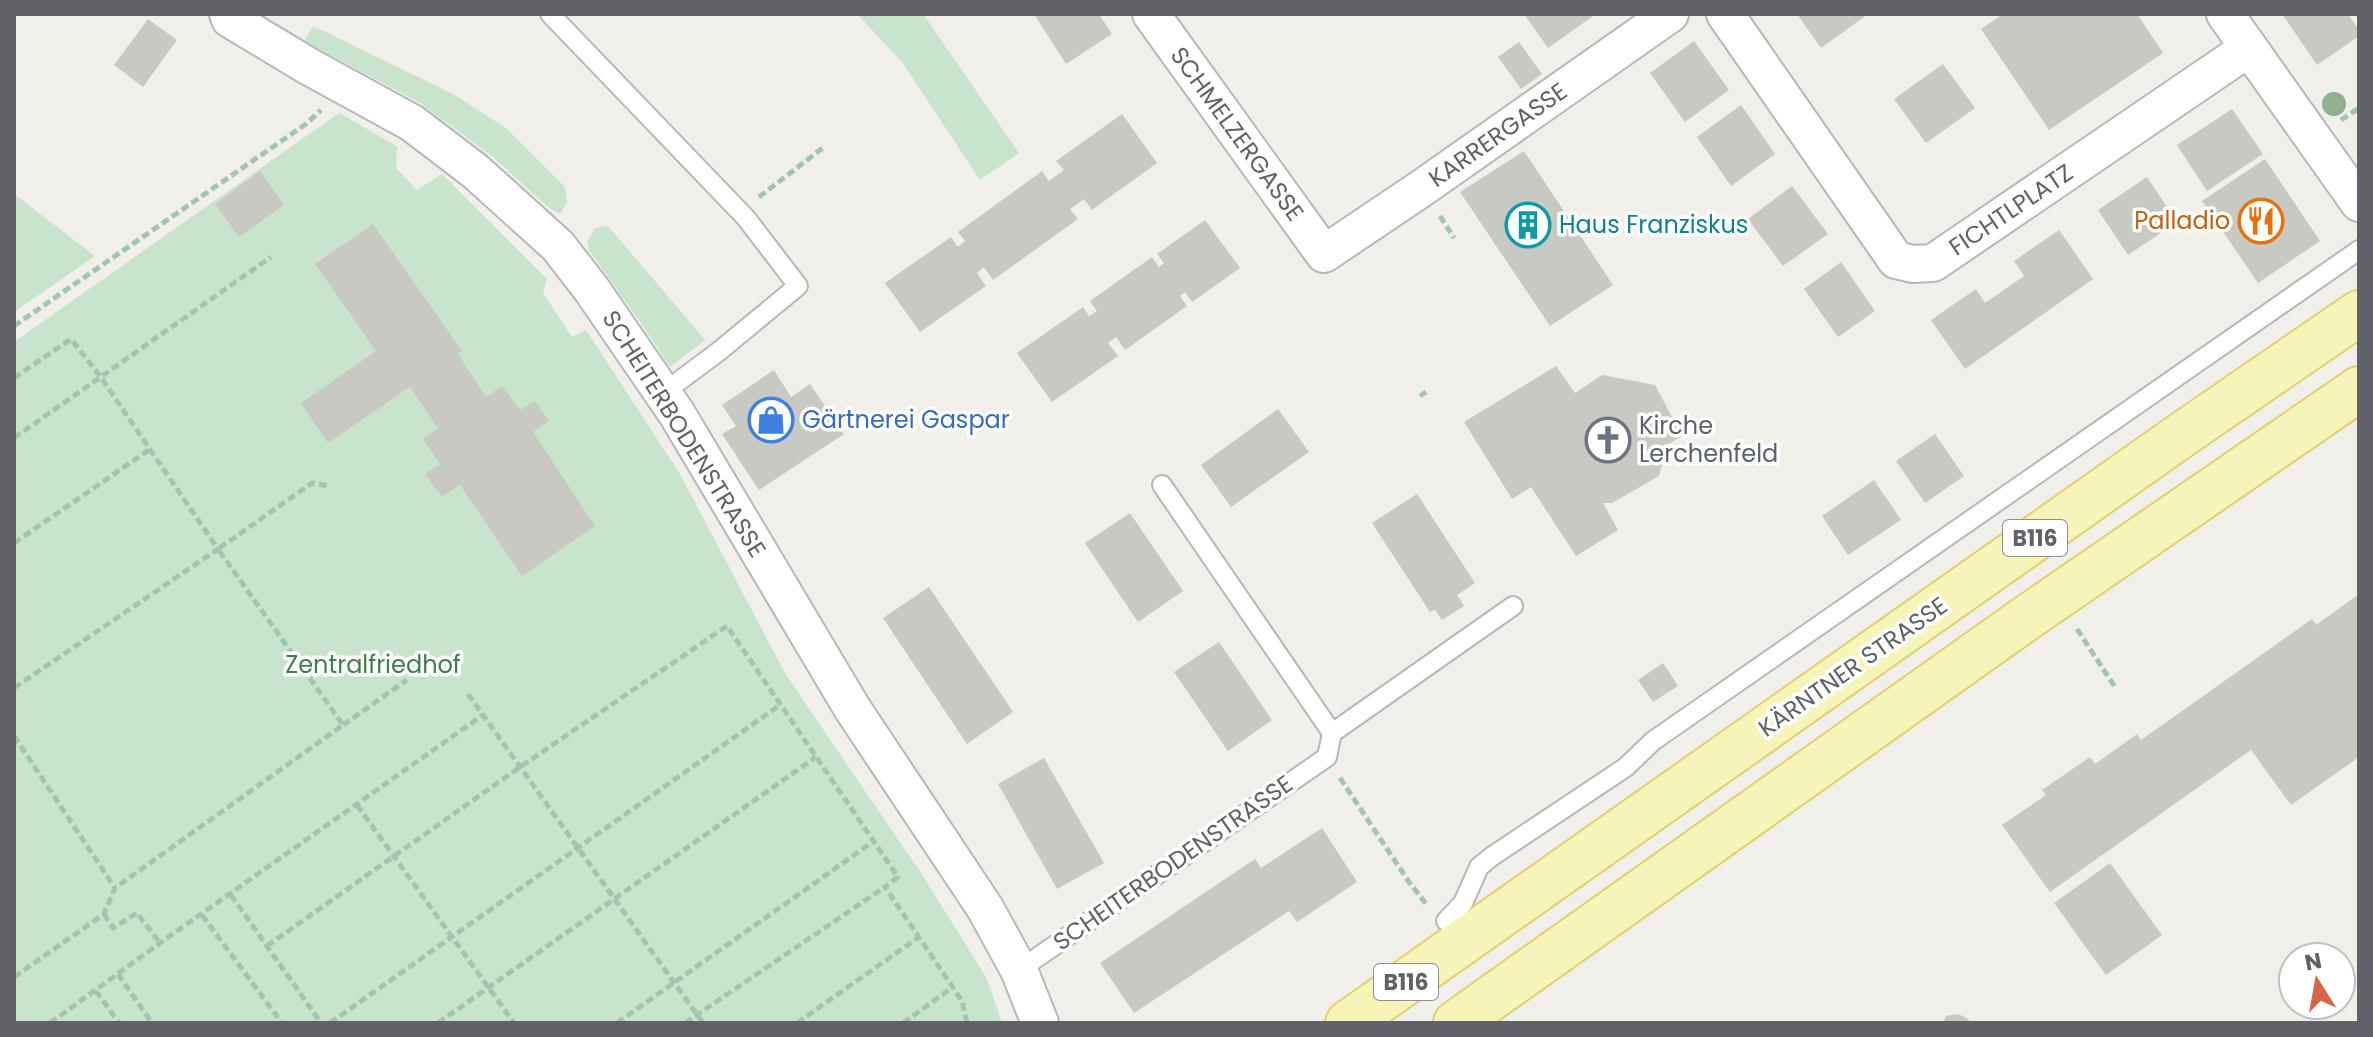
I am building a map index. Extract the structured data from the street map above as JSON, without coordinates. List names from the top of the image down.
{
  "streets": {
    "main road": ["B116", "KÄRNTNER STRASSE"],
    "street": [
      "SCHMELZERGASSE",
      "KARRERGASSE",
      "FICHTLPLATZ",
      "SCHEITERBODENSTRASSE"
    ]
  },
  "crossings": [
    ["SCHMELZERGASSE", "KARRERGASSE"]
  ],
  "parks": ["Zentralfriedhof"],
  "places": {
    "restaurant": ["Palladio"],
    "building": ["Haus Franziskus"],
    "shop": ["Gärtnerei Gaspar"],
    "church": ["Kirche Lerchenfeld"]
  },
  "north": "top"
}
